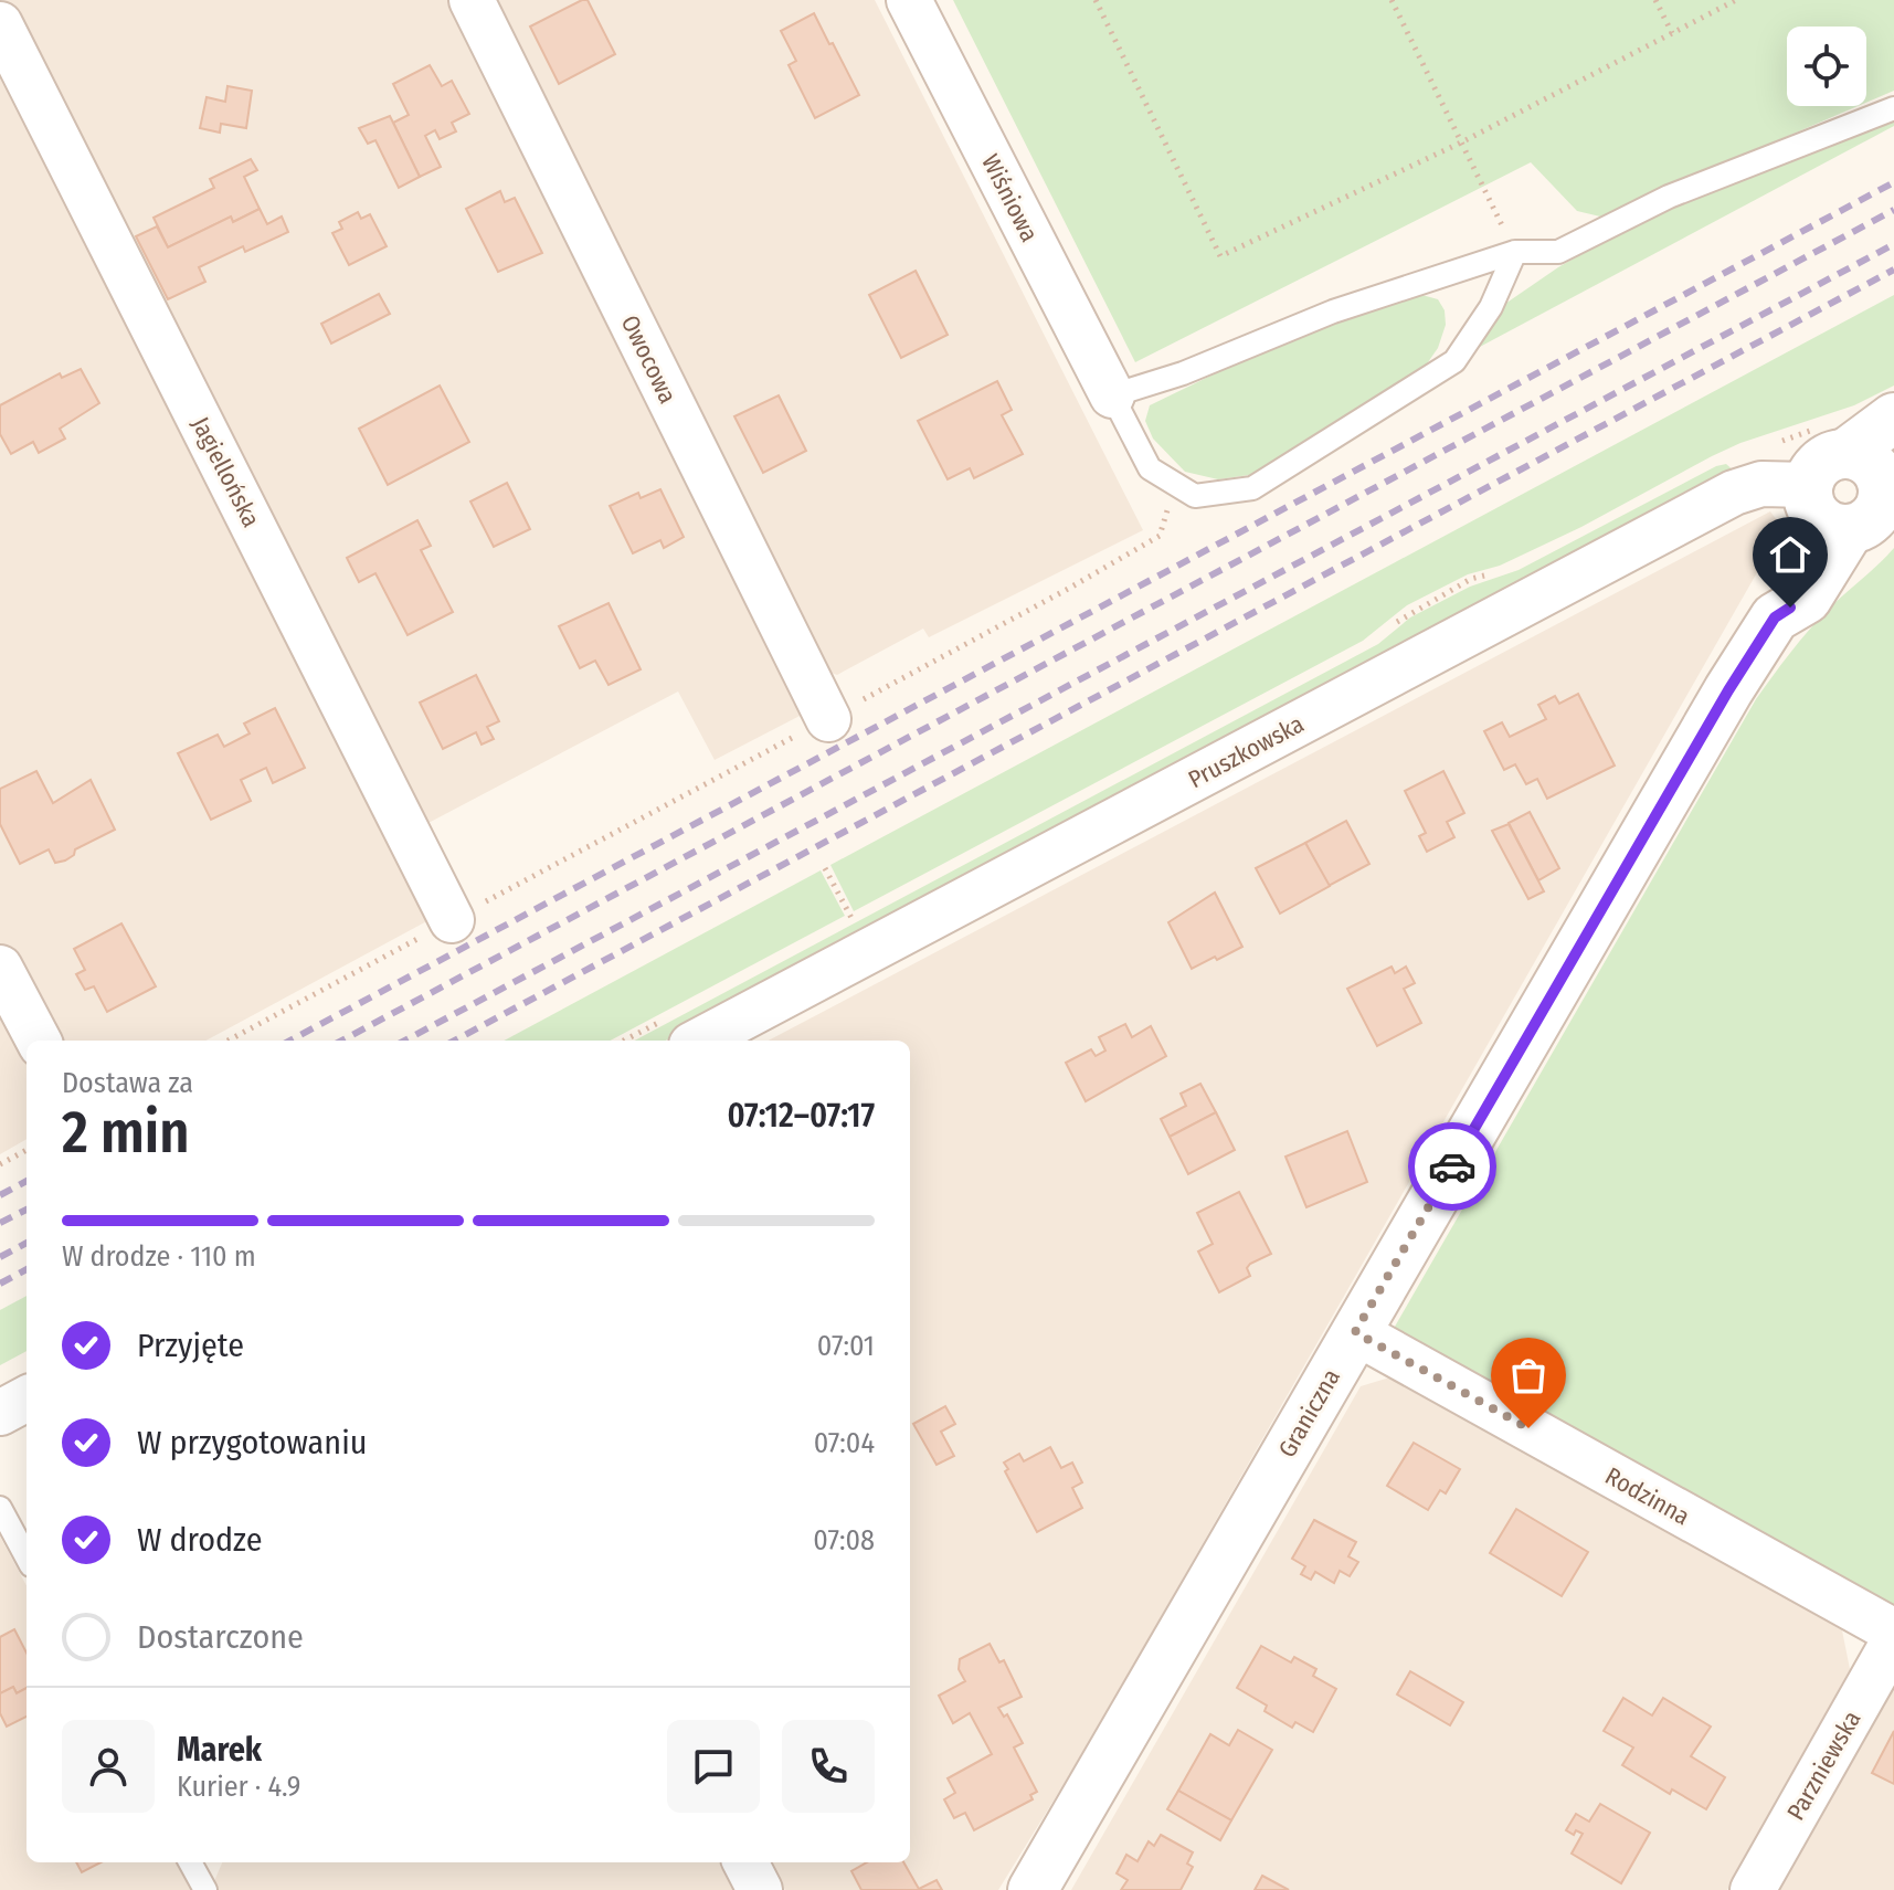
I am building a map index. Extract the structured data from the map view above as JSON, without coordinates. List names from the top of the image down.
{
  "streets": {
    "street": [
      "Wiśniowa",
      "Owocowa",
      "Jagiellońska",
      "Pruszkowska",
      "Graniczna",
      "Rodzinna",
      "Parzniewska"
    ]
  },
  "crossings": [
    ["Pruszkowska", "Graniczna"],
    ["Graniczna", "Rodzinna"]
  ],
  "page": {
    "heading": ["2 min", "Dostawa za", "07:12–07:17"],
    "panel": ["Marek", "Kurier · 4.9"],
    "bar": "W drodze · 110 m",
    "list": [
      ["Przyjęte", "07:01"],
      ["W przygotowaniu", "07:04"],
      ["W drodze", "07:08"],
      "Dostarczone"
    ]
  }
}
